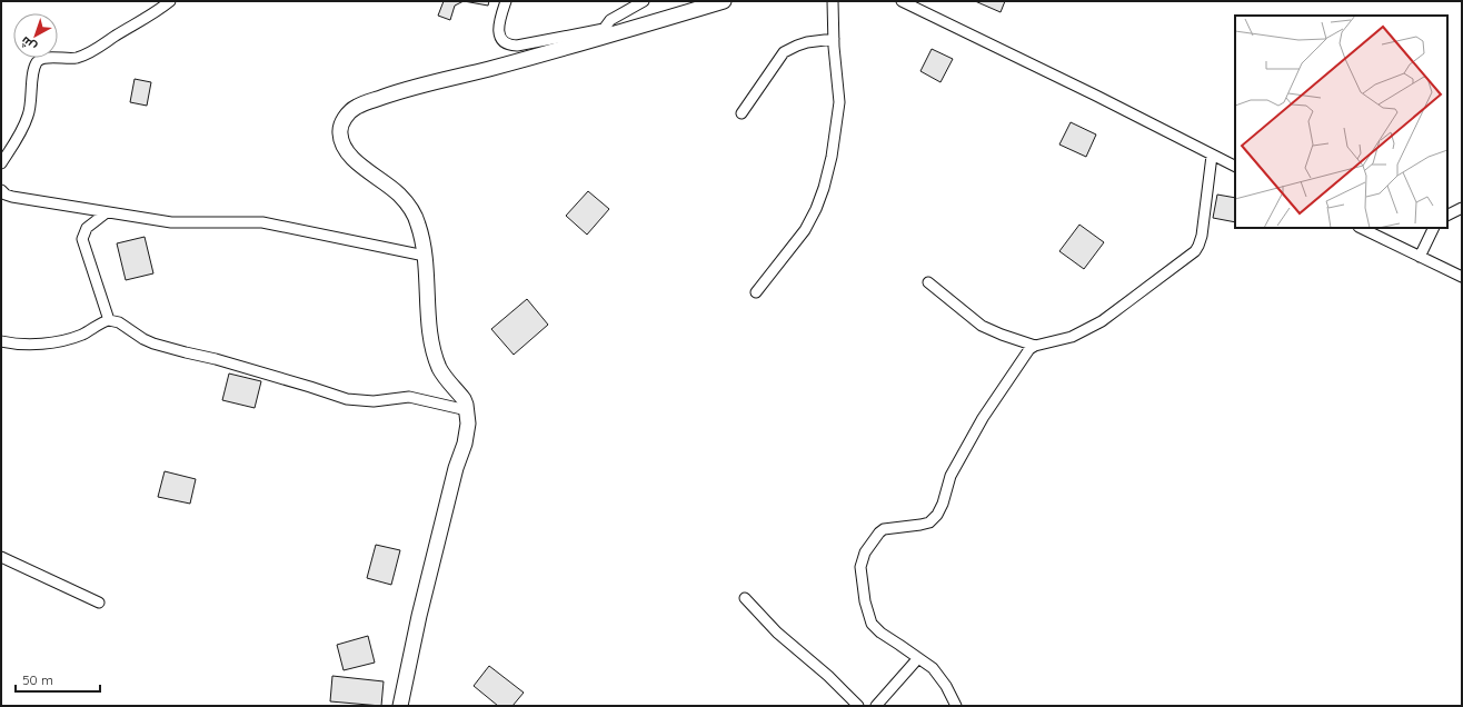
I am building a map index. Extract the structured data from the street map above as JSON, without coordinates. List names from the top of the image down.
{
  "scale_bar": "50 m",
  "north": "bottom left"
}
